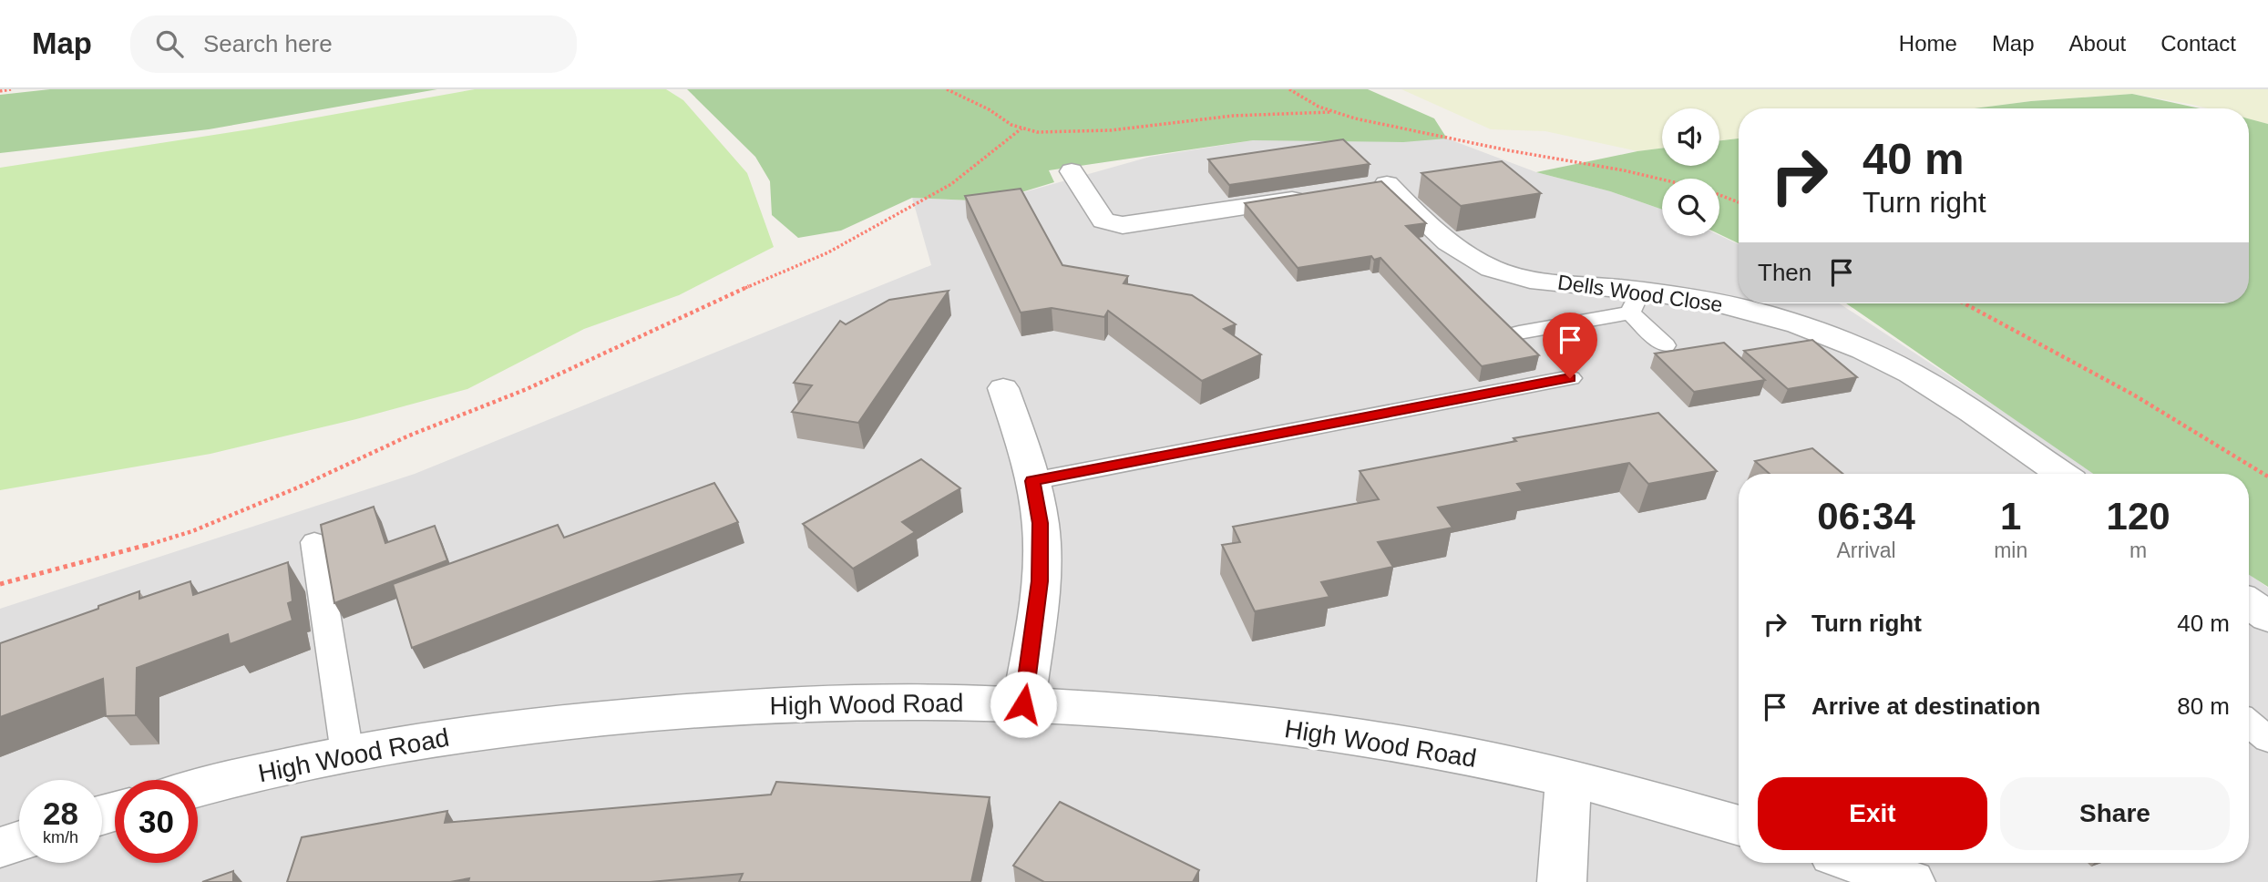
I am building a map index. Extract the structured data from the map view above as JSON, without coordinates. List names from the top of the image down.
{
  "streets": {
    "street": ["Dells Wood Close", "High Wood Road"]
  },
  "page": {
    "header": "Map",
    "search": "Search here",
    "nav": [
      "Home",
      "Map",
      "About",
      "Contact"
    ],
    "turn": ["40 m", "Turn right"],
    "then": "Then",
    "eta": [
      "06:34",
      "Arrival",
      "1",
      "min",
      "120",
      "m"
    ],
    "list": [
      {
        "name": "Turn right",
        "value": "40 m"
      },
      {
        "name": "Arrive at destination",
        "value": "80 m"
      }
    ],
    "buttons": ["Exit", "Share"],
    "speed": "28 km/h",
    "limit": "30"
  }
}
